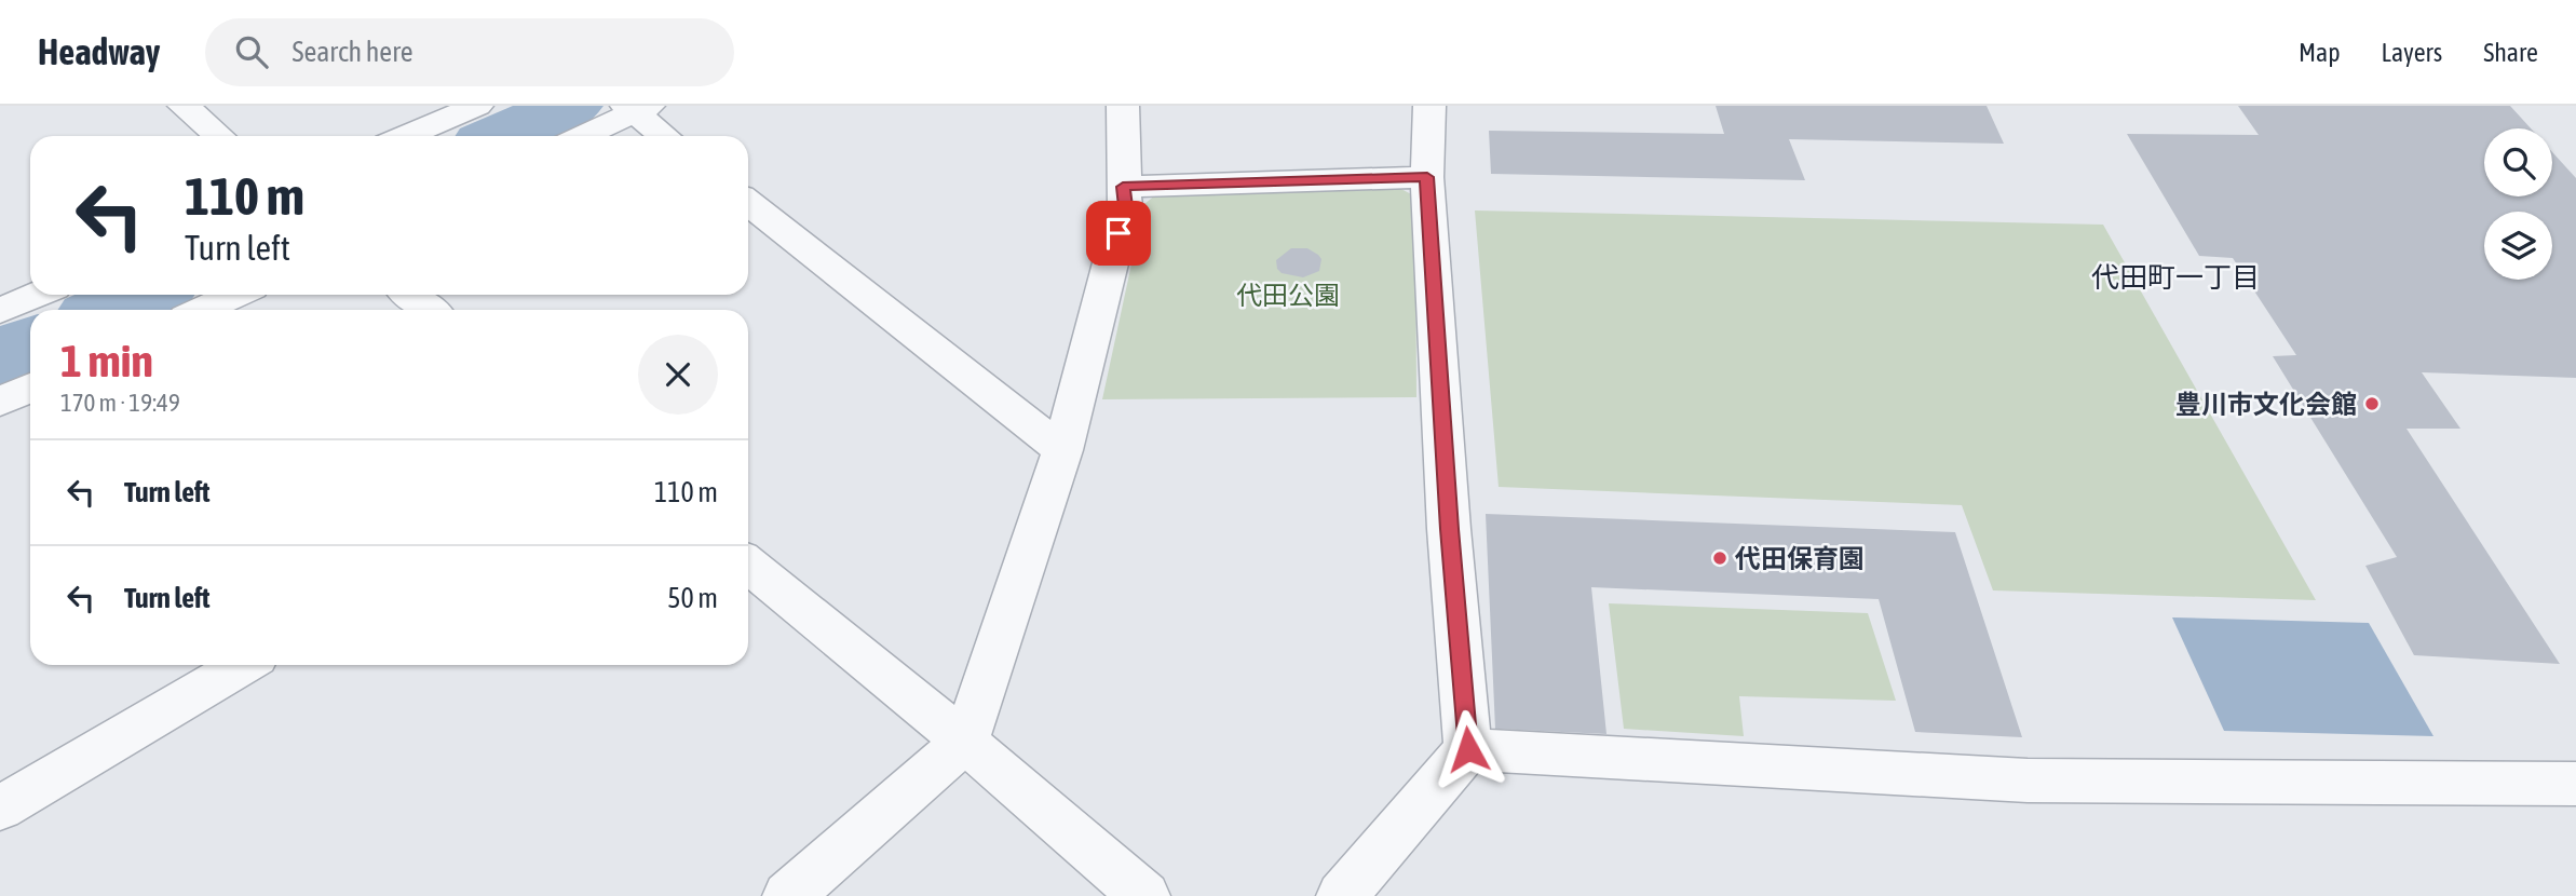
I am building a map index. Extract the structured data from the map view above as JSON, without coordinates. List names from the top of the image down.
{
  "districts": ["代田町一丁目"],
  "parks": ["代田公園"],
  "places": ["豊川市文化会館", "代田保育園"],
  "page": {
    "header": "Headway",
    "search": "Search here",
    "nav": ["Map", "Layers", "Share"],
    "turn": ["110 m", "Turn left"],
    "heading": ["1 min", "170 m · 19:49"],
    "list": [
      {
        "name": "Turn left",
        "value": "110 m"
      },
      {
        "name": "Turn left",
        "value": "50 m"
      }
    ]
  }
}
